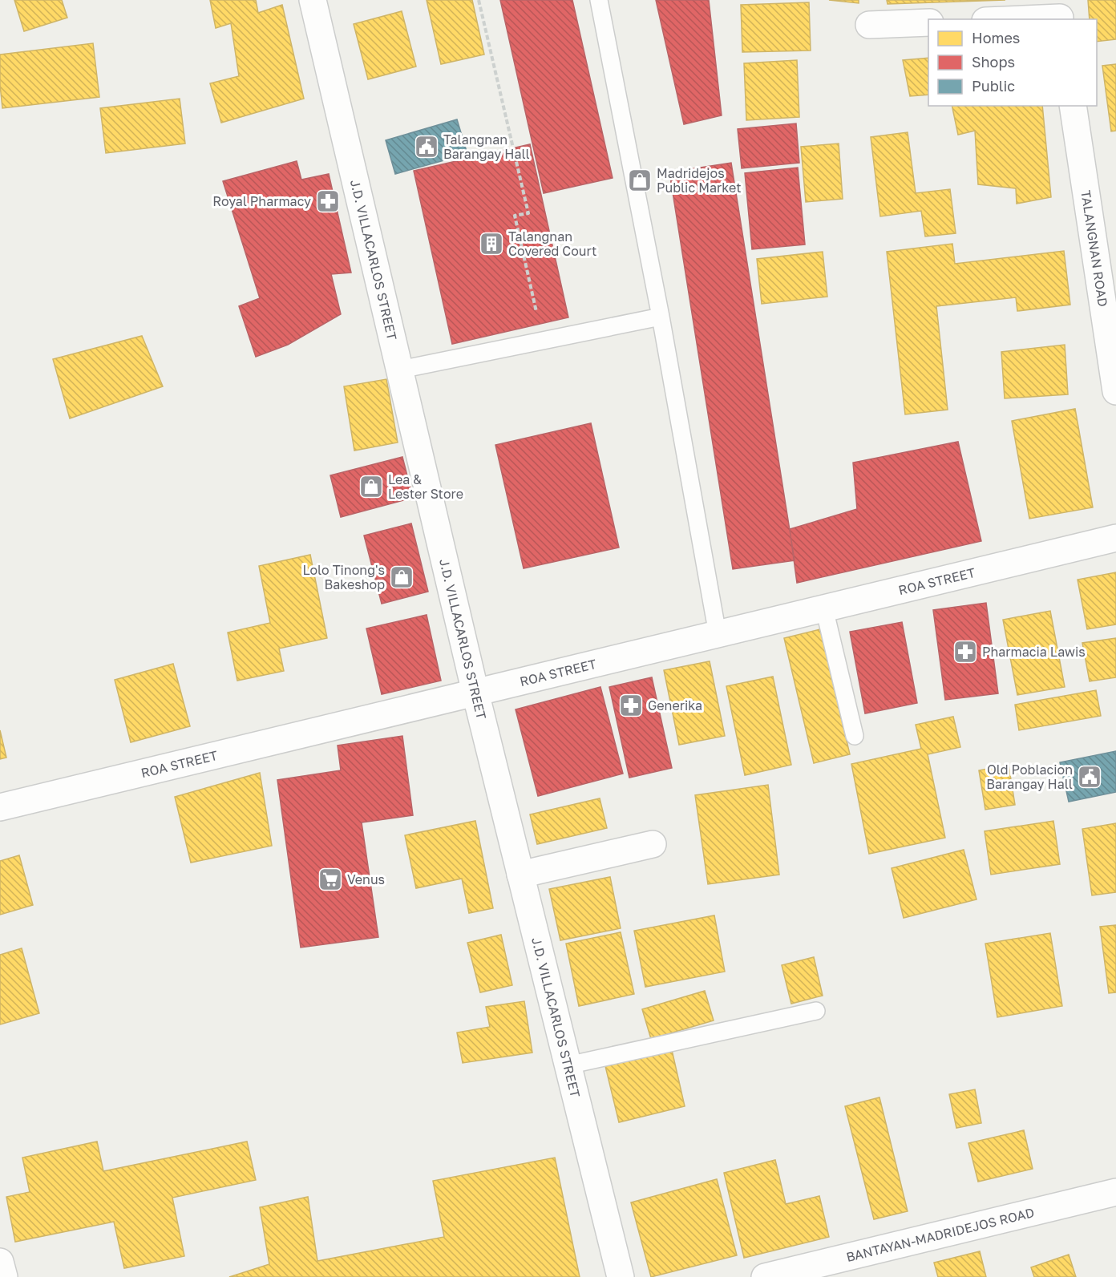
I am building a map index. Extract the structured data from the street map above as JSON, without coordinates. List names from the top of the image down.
{
  "streets": {
    "street": [
      "TALANGNAN ROAD",
      "J.D. VILLACARLOS STREET",
      "ROA STREET",
      "BANTAYAN-MADRIDEJOS ROAD"
    ]
  },
  "crossings": [
    ["J.D. VILLACARLOS STREET", "ROA STREET"]
  ],
  "places": {
    "public building": ["Talangnan Barangay Hall", "Old Poblacion Barangay Hall"],
    "shop": ["Madridejos Public Market", "Lea & Lester Store", "Lolo Tinong's Bakeshop"],
    "pharmacy": ["Royal Pharmacy", "Pharmacia Lawis", "Generika"],
    "building": ["Talangnan Covered Court"],
    "supermarket": ["Venus"]
  },
  "legend": ["Homes", "Shops", "Public"]
}
